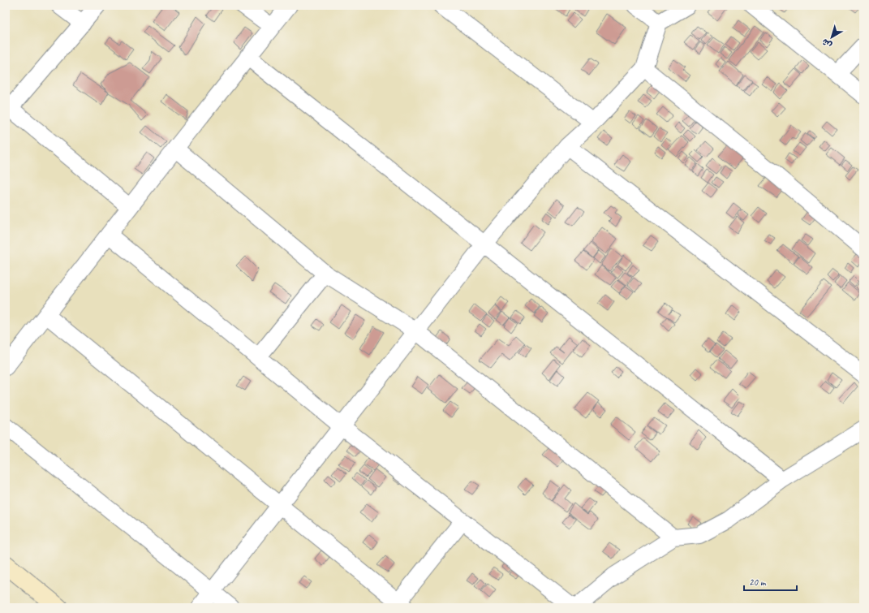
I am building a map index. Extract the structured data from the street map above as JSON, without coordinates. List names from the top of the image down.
{
  "scale_bar": "20 m",
  "north": "bottom left"
}
